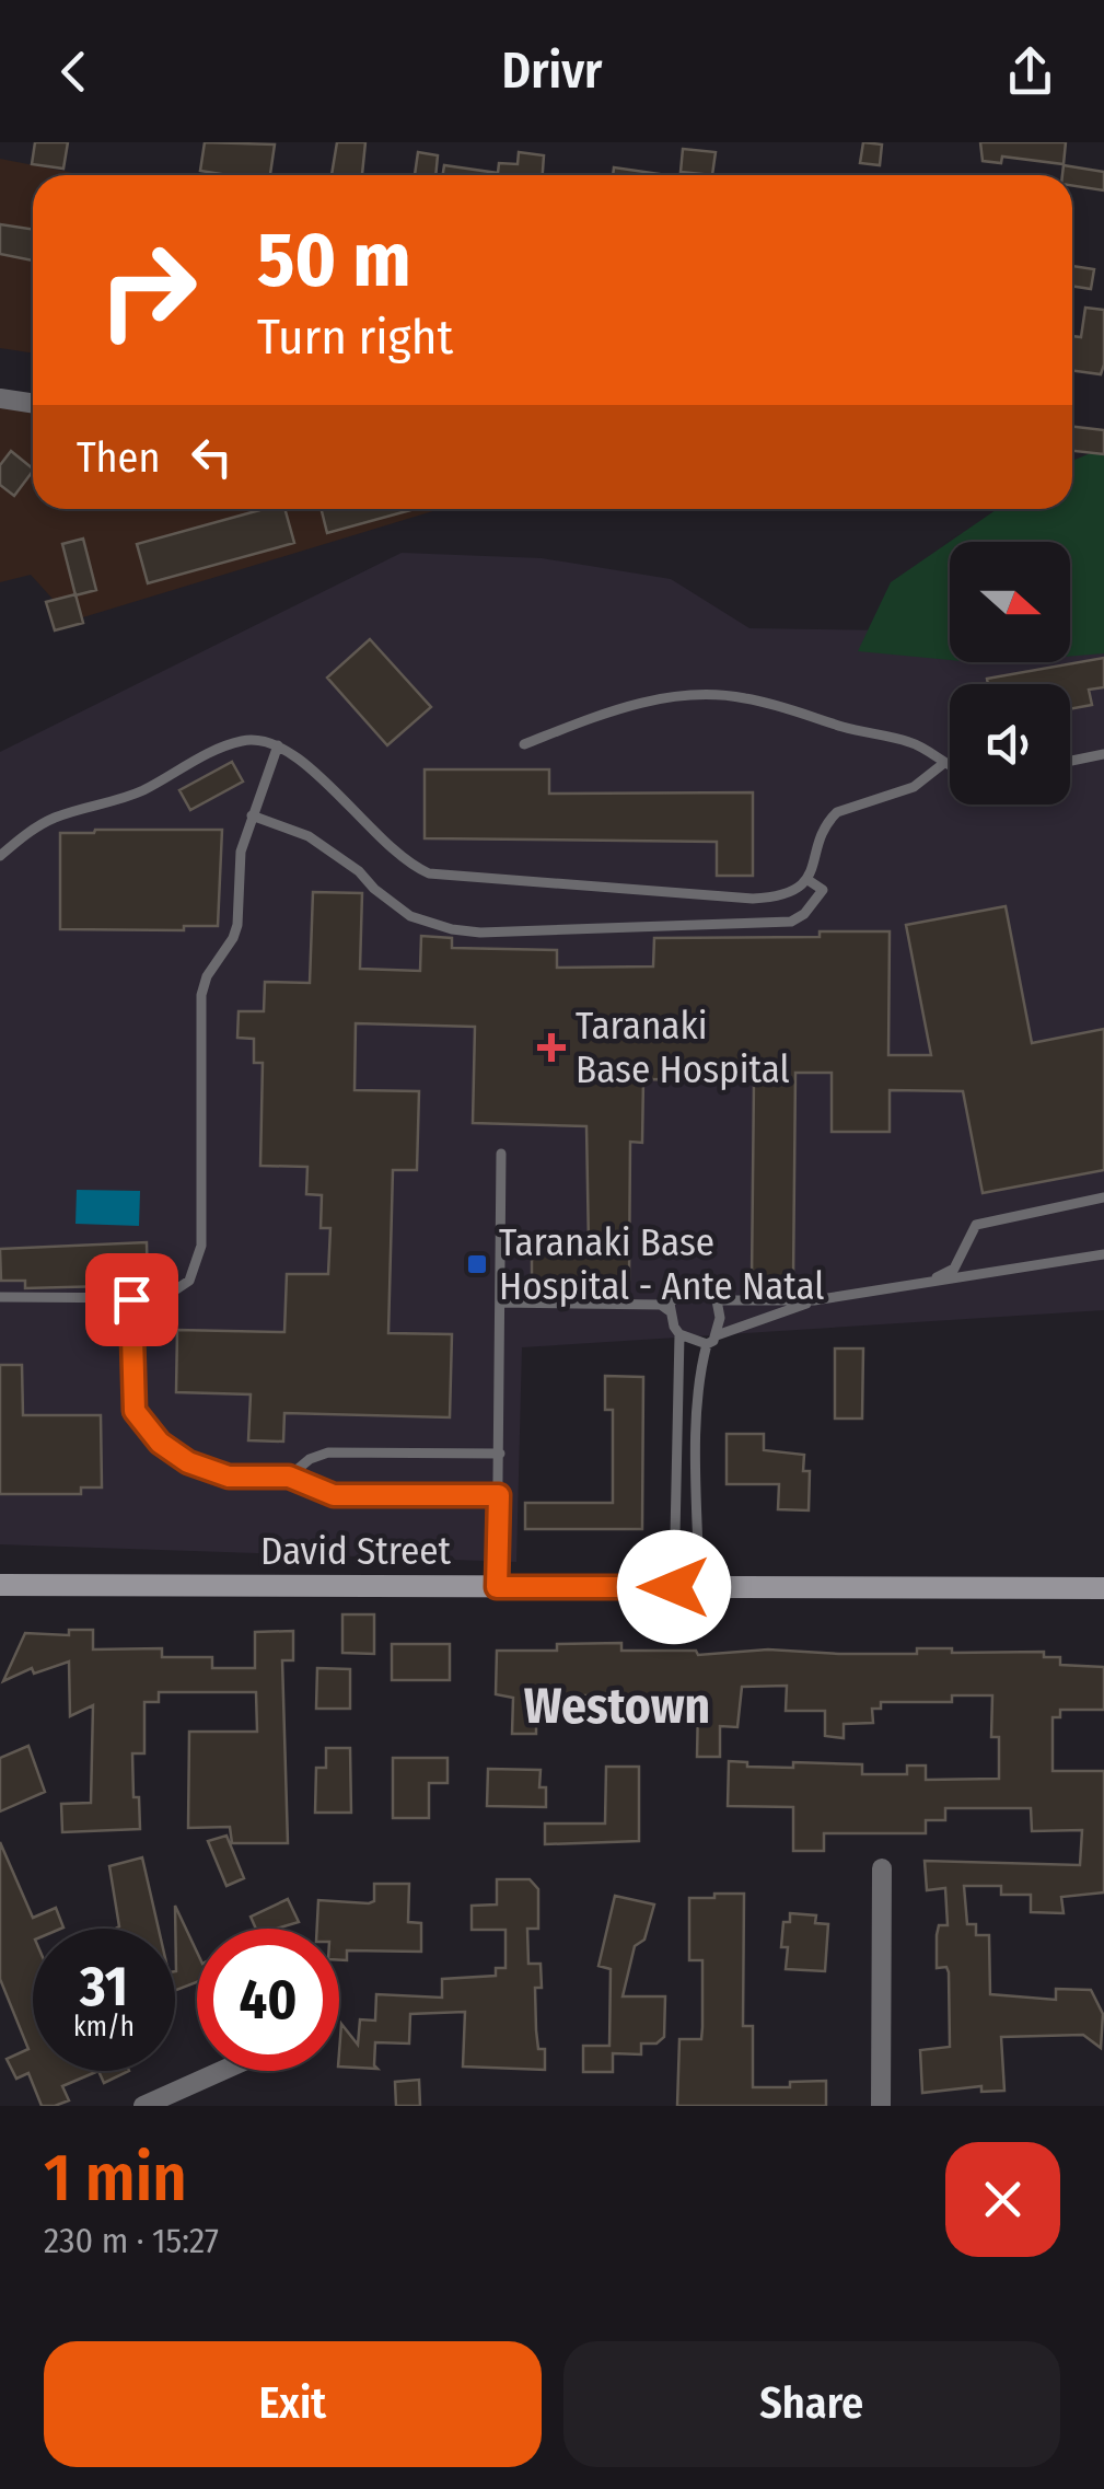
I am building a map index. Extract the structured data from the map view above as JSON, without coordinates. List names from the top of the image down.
{
  "streets": {
    "street": ["David Street"]
  },
  "districts": ["Westown"],
  "places": {
    "health": ["Taranaki Base Hospital"],
    "transit": ["Taranaki Base Hospital - Ante Natal"]
  },
  "north": "right",
  "page": {
    "header": "Drivr",
    "turn": ["50 m", "Turn right"],
    "then": "Then",
    "speed": "31 km/h",
    "limit": "40",
    "heading": ["1 min", "230 m · 15:27"],
    "buttons": ["Exit", "Share"]
  }
}
